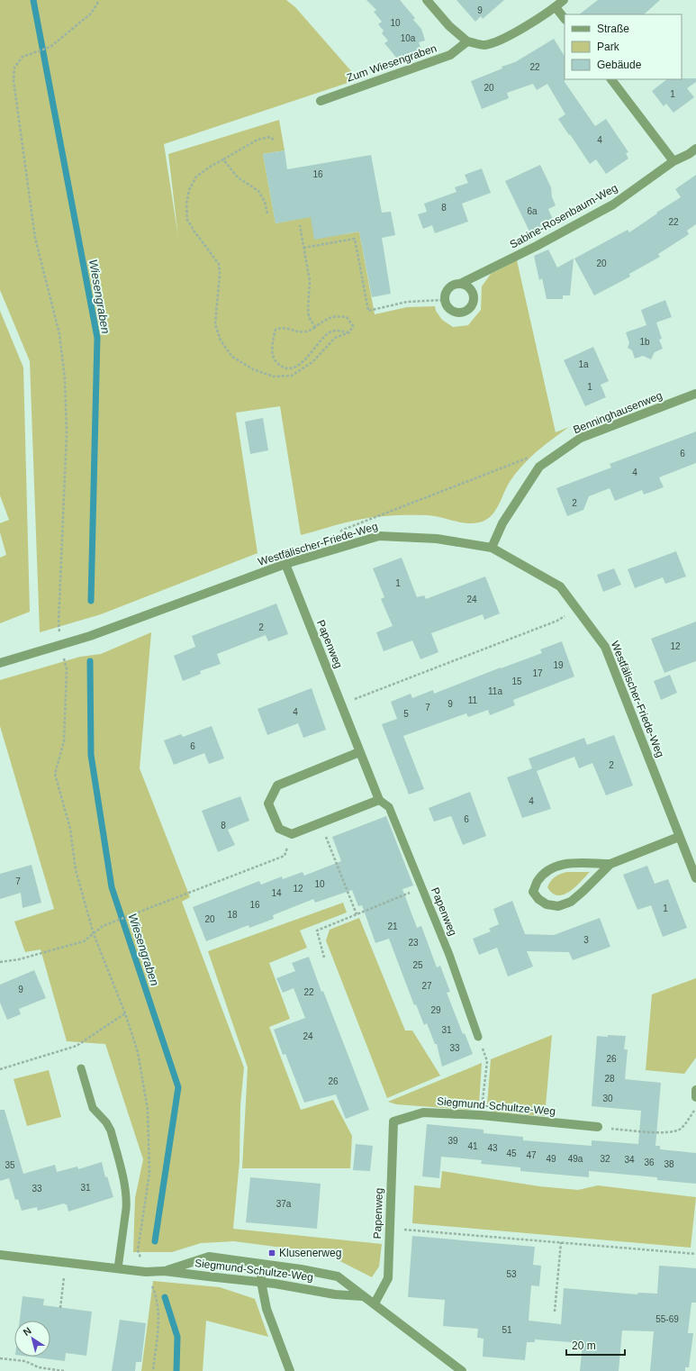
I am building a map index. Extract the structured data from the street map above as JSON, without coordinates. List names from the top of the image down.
{
  "streets": {
    "street": [
      "Zum Wiesengraben",
      "Sabine-Rosenbaum-Weg",
      "Benninghausenweg",
      "Westfälischer-Friede-Weg",
      "Papenweg",
      "Siegmund-Schultze-Weg"
    ]
  },
  "crossings": [
    ["Benninghausenweg", "Westfälischer-Friede-Weg"],
    ["Westfälischer-Friede-Weg", "Papenweg"],
    ["Papenweg", "Siegmund-Schultze-Weg"]
  ],
  "water": ["Wiesengraben"],
  "places": {
    "transit": ["Klusenerweg"]
  },
  "house_numbers": [
    "9",
    "10",
    "10a",
    "22",
    "20",
    "1",
    "4",
    "16",
    "8",
    "6a",
    "22",
    "20",
    "1b",
    "1a",
    "1",
    "6",
    "4",
    "2",
    "1",
    "24",
    "2",
    "12",
    "19",
    "17",
    "15",
    "11a",
    "11",
    "9",
    "7",
    "4",
    "5",
    "6",
    "2",
    "4",
    "6",
    "8",
    "7",
    "10",
    "12",
    "14",
    "16",
    "1",
    "18",
    "20",
    "21",
    "3",
    "23",
    "25",
    "27",
    "9",
    "22",
    "29",
    "31",
    "24",
    "33",
    "26",
    "28",
    "26",
    "30",
    "39",
    "41",
    "43",
    "45",
    "47",
    "49",
    "49a",
    "32",
    "34",
    "36",
    "38",
    "35",
    "31",
    "33",
    "37a",
    "53",
    "55-69",
    "51"
  ],
  "legend": ["Straße", "Park", "Gebäude"],
  "scale_bar": "20 m",
  "north": "top left"
}
